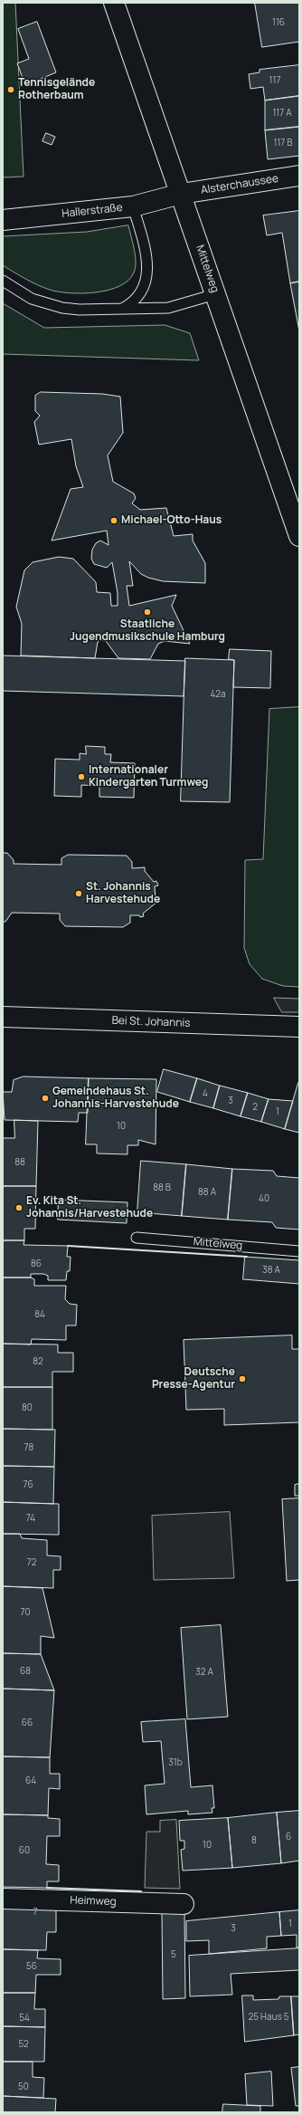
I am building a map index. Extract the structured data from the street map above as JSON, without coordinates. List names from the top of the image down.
{
  "streets": {
    "street": [
      "Alsterchaussee",
      "Hallerstraße",
      "Mittelweg",
      "Bei St. Johannis",
      "Heimweg"
    ]
  },
  "crossings": [
    ["Alsterchaussee", "Hallerstraße"],
    ["Alsterchaussee", "Mittelweg"],
    ["Hallerstraße", "Mittelweg"]
  ],
  "places": [
    "Tennisgelände Rotherbaum",
    "Michael-Otto-Haus",
    "Staatliche Jugendmusikschule Hamburg",
    "Internationaler Kindergarten Turmweg",
    "St. Johannis Harvestehude",
    "Gemeindehaus St. Johannis-Harvestehude",
    "Ev. Kita St. Johannis/Harvestehude",
    "Deutsche Presse-Agentur"
  ],
  "house_numbers": [
    "116",
    "117",
    "117 A",
    "117 B",
    "42a",
    "4",
    "3",
    "2",
    "1",
    "10",
    "88",
    "88 B",
    "88 A",
    "40",
    "86",
    "38 A",
    "84",
    "82",
    "80",
    "78",
    "76",
    "74",
    "72",
    "70",
    "68",
    "32 A",
    "66",
    "31b",
    "64",
    "6",
    "8",
    "10",
    "60",
    "7",
    "1",
    "3",
    "5",
    "56",
    "25 Haus 5",
    "54",
    "52",
    "50"
  ]
}
